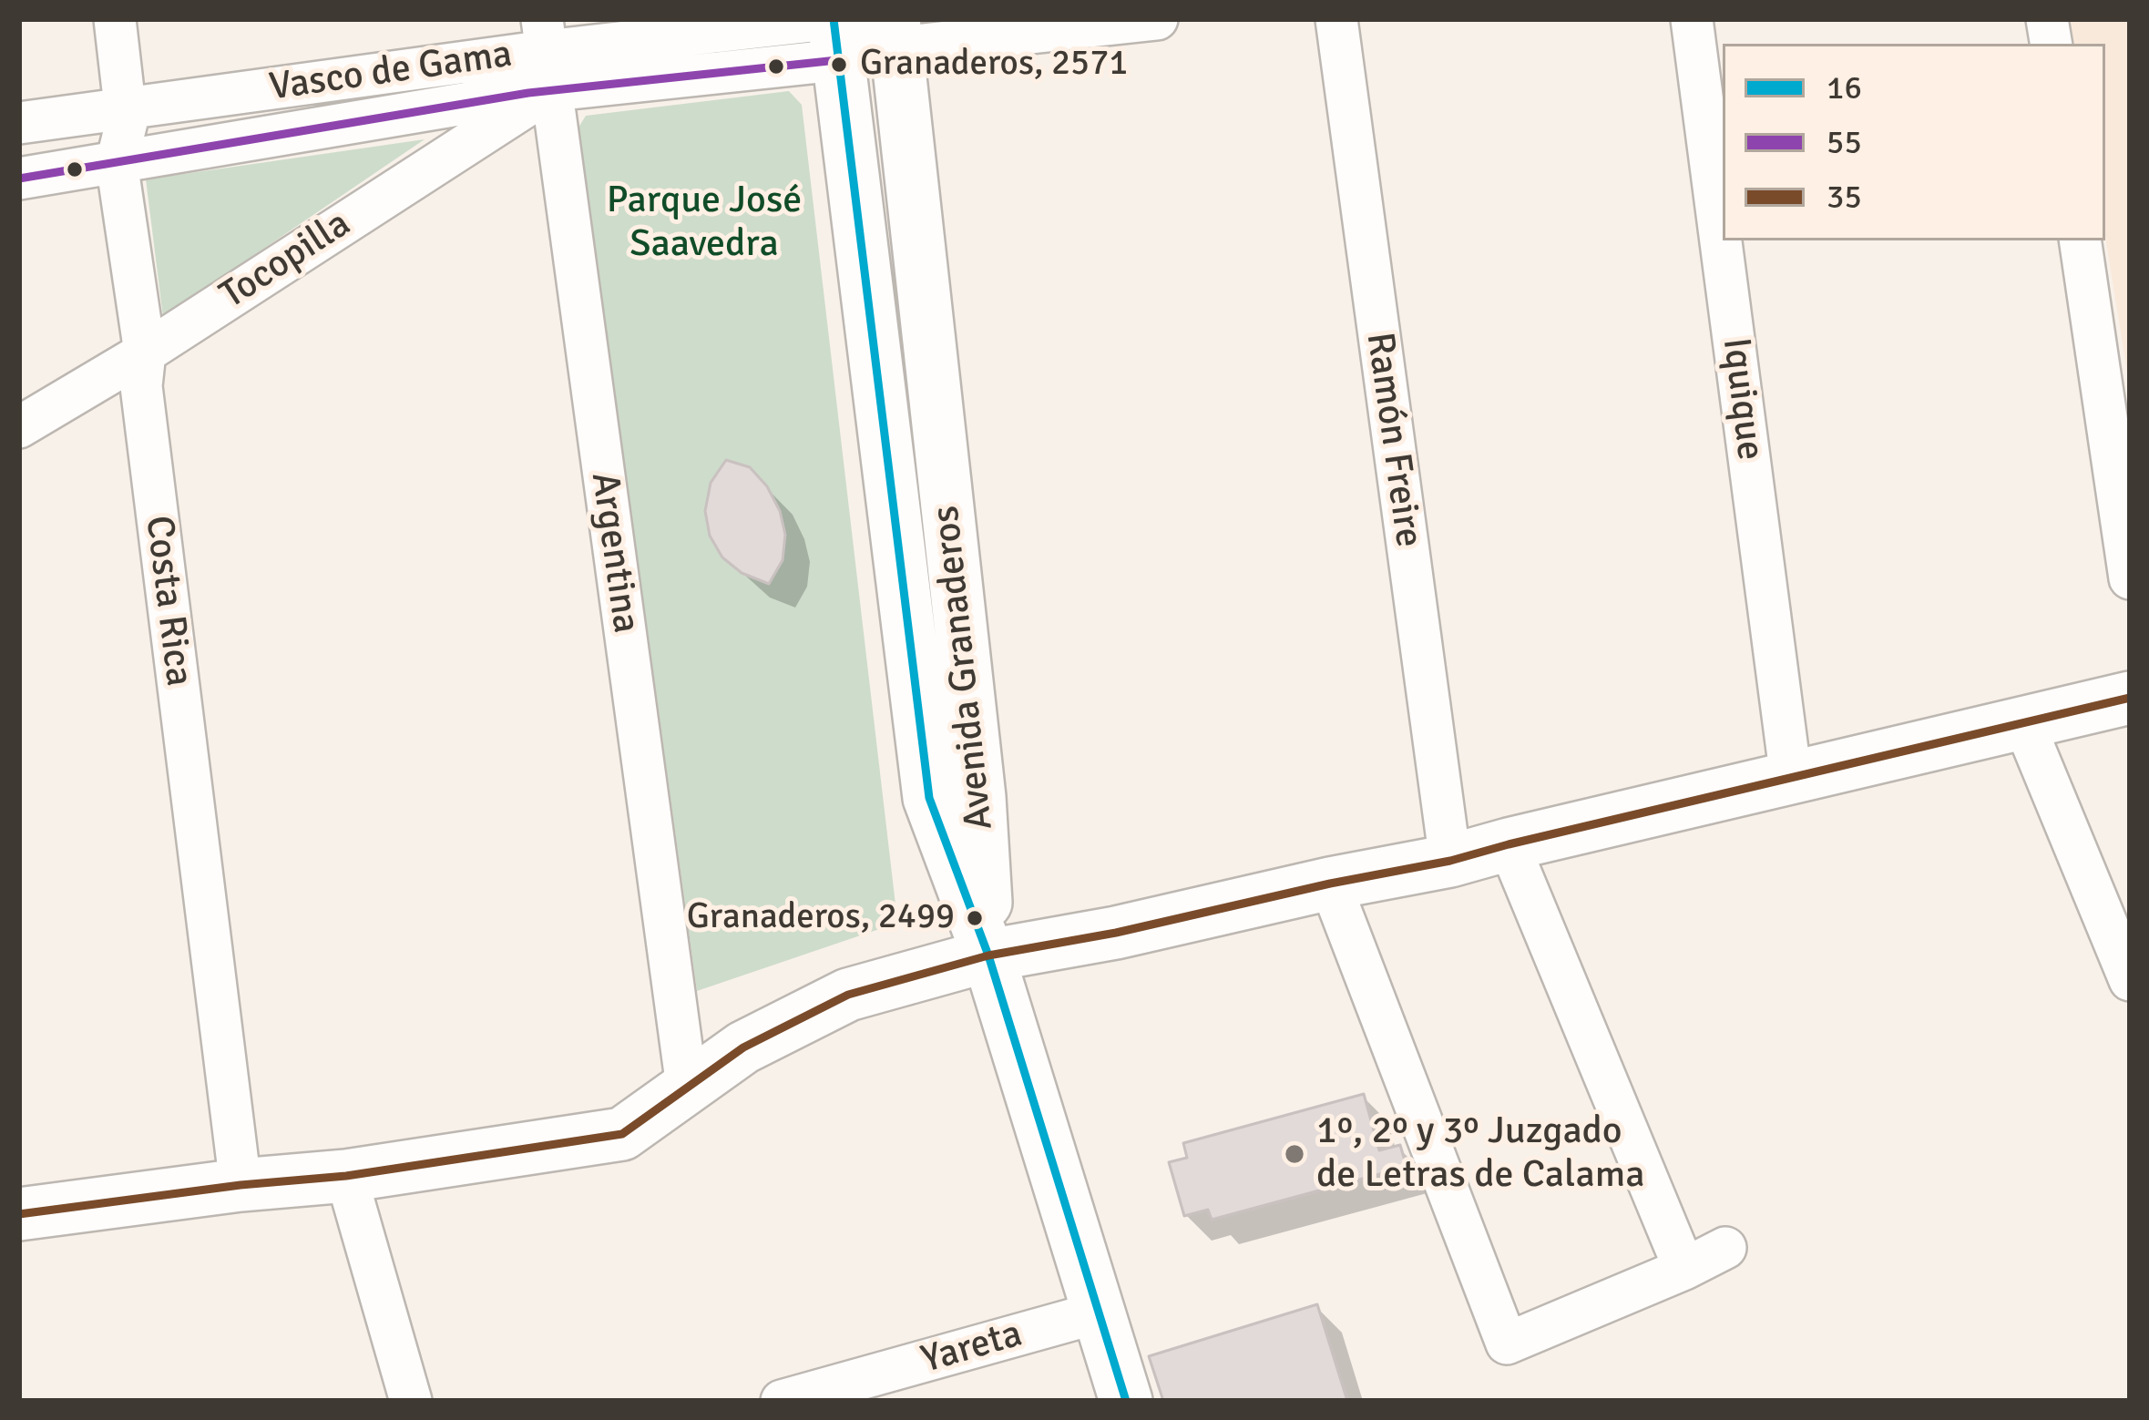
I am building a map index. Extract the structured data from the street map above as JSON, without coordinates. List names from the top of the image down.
{
  "streets": {
    "main road": ["Avenida Granaderos"],
    "street": [
      "Vasco de Gama",
      "Tocopilla",
      "Iquique",
      "Ramón Freire",
      "Argentina",
      "Costa Rica",
      "Yareta"
    ]
  },
  "crossings": [
    ["Vasco de Gama", "Tocopilla"],
    ["Vasco de Gama", "Argentina"],
    ["Vasco de Gama", "Costa Rica"],
    ["Vasco de Gama", "Avenida Granaderos"],
    ["Tocopilla", "Argentina"],
    ["Tocopilla", "Costa Rica"]
  ],
  "parks": ["Parque José Saavedra"],
  "places": ["Granaderos, 2571", "Granaderos, 2499", "1º, 2º y 3º Juzgado de Letras de Calama"],
  "lines": ["transit line 16", "transit line 55", "transit line 35"],
  "legend": ["16", "55", "35"]
}
